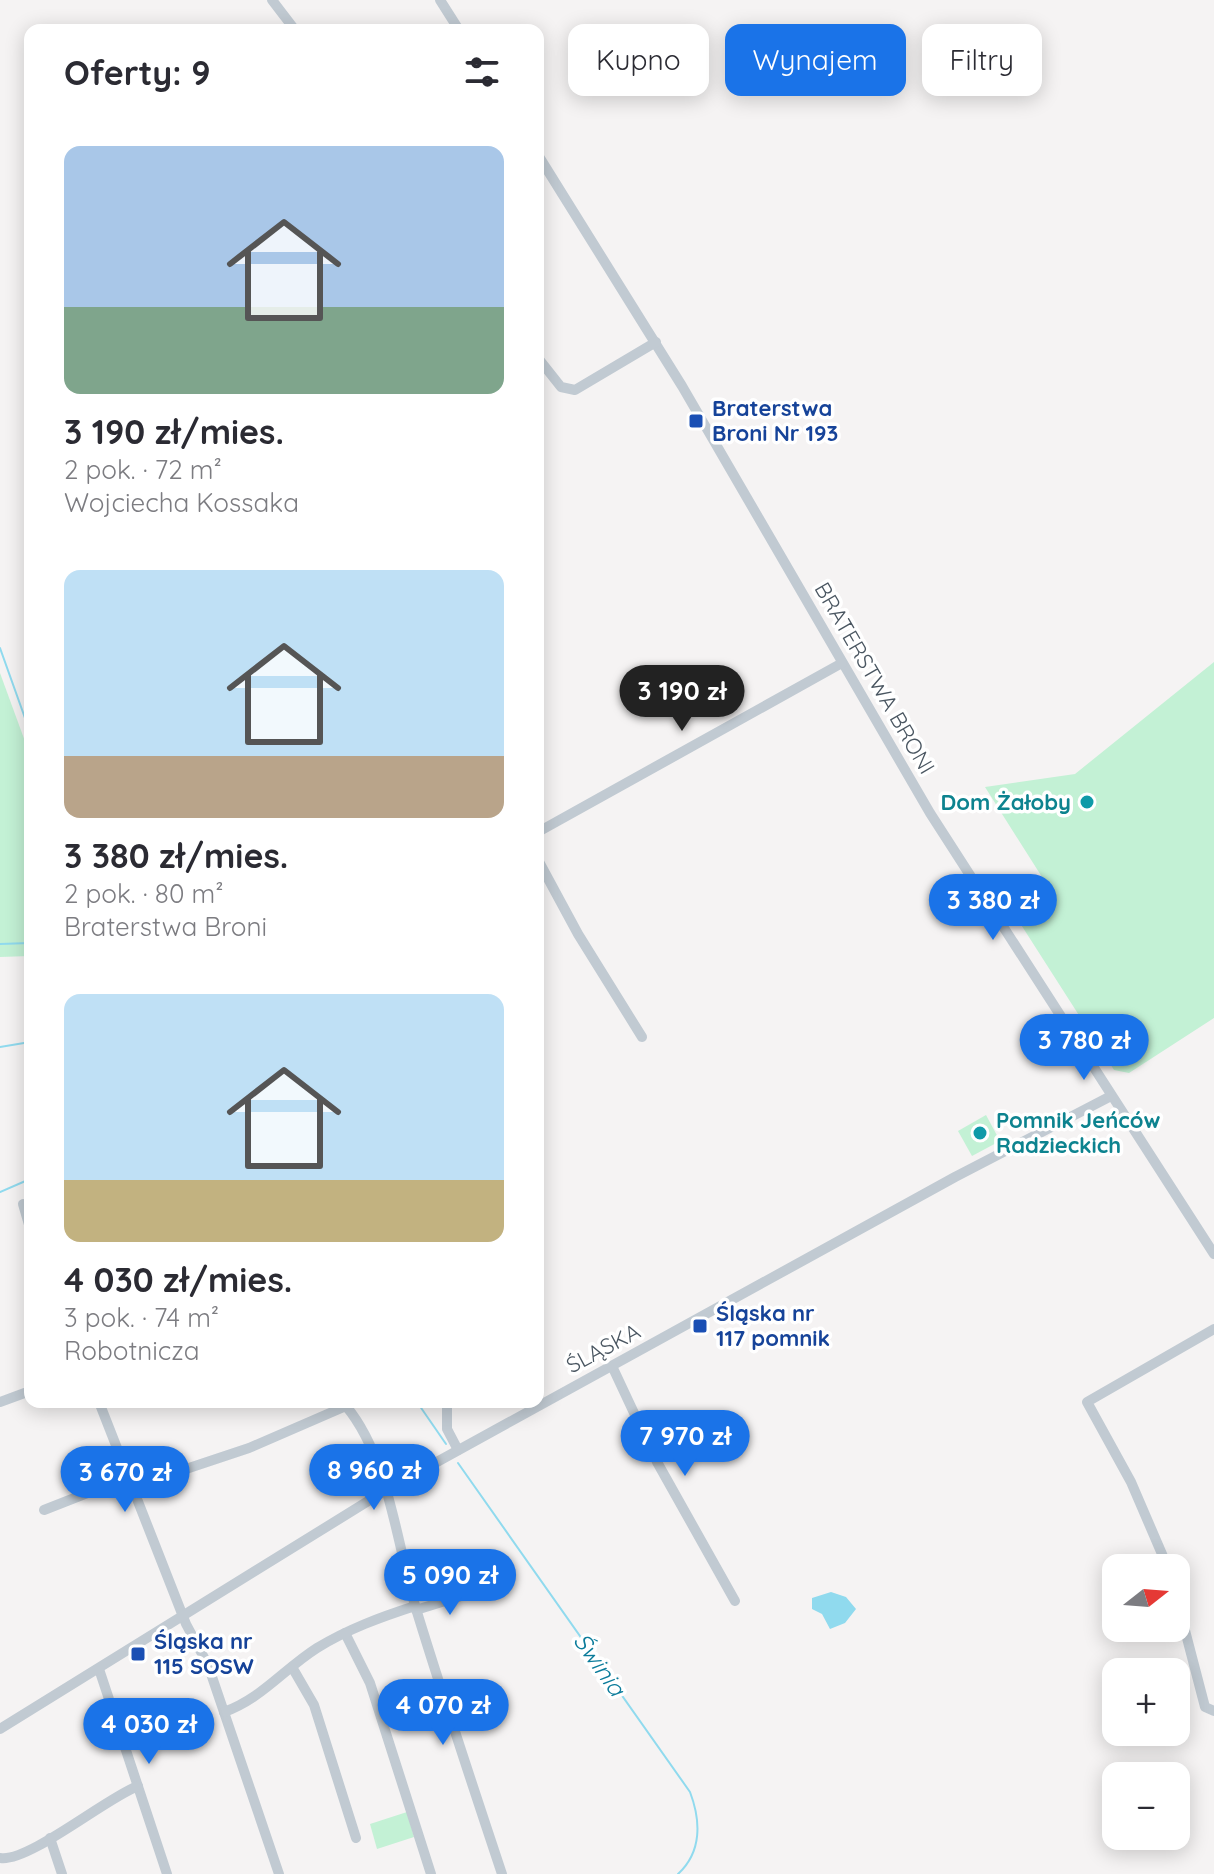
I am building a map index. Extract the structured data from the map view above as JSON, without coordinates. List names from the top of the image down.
{
  "streets": {
    "street": ["BRATERSTWA BRONI", "ŚLĄSKA"]
  },
  "crossings": [
    ["BRATERSTWA BRONI", "ŚLĄSKA"]
  ],
  "water": ["Świnia"],
  "places": {
    "transit": ["Braterstwa Broni Nr 193", "Śląska nr 117 pomnik", "Śląska nr 115 SOSW"],
    "other": ["Dom Żałoby", "Pomnik Jeńców Radzieckich"]
  },
  "north": "right",
  "page": {
    "chip": ["Kupno", "Wynajem", "Filtry"],
    "heading": "Oferty: 9",
    "list": [
      {
        "name": "3 190 zł/mies.",
        "note": "2 pok. · 72 m² · Wojciecha Kossaka"
      },
      {
        "name": "3 380 zł/mies.",
        "note": "2 pok. · 80 m² · Braterstwa Broni"
      },
      {
        "name": "4 030 zł/mies.",
        "note": "3 pok. · 74 m² · Robotnicza"
      }
    ],
    "price": [
      "3 190 zł",
      "3 380 zł",
      "3 780 zł",
      "7 970 zł",
      "8 960 zł",
      "3 670 zł",
      "5 090 zł",
      "4 070 zł",
      "4 030 zł"
    ],
    "map_buttons": ["+", "−"]
  }
}
